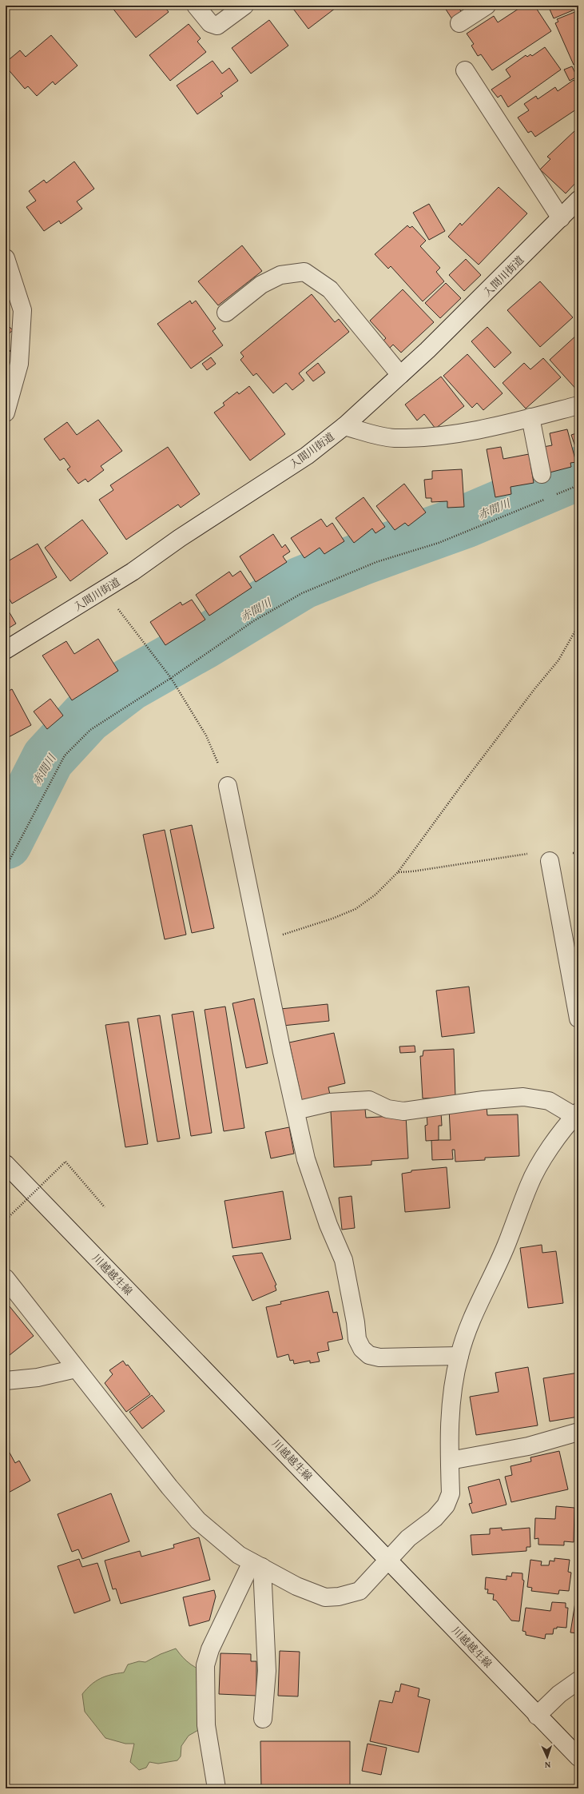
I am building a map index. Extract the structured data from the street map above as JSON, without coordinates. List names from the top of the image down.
{
  "streets": {
    "street": ["入間川街道", "川越越生線"]
  },
  "water": ["赤間川"],
  "north": "bottom"
}
